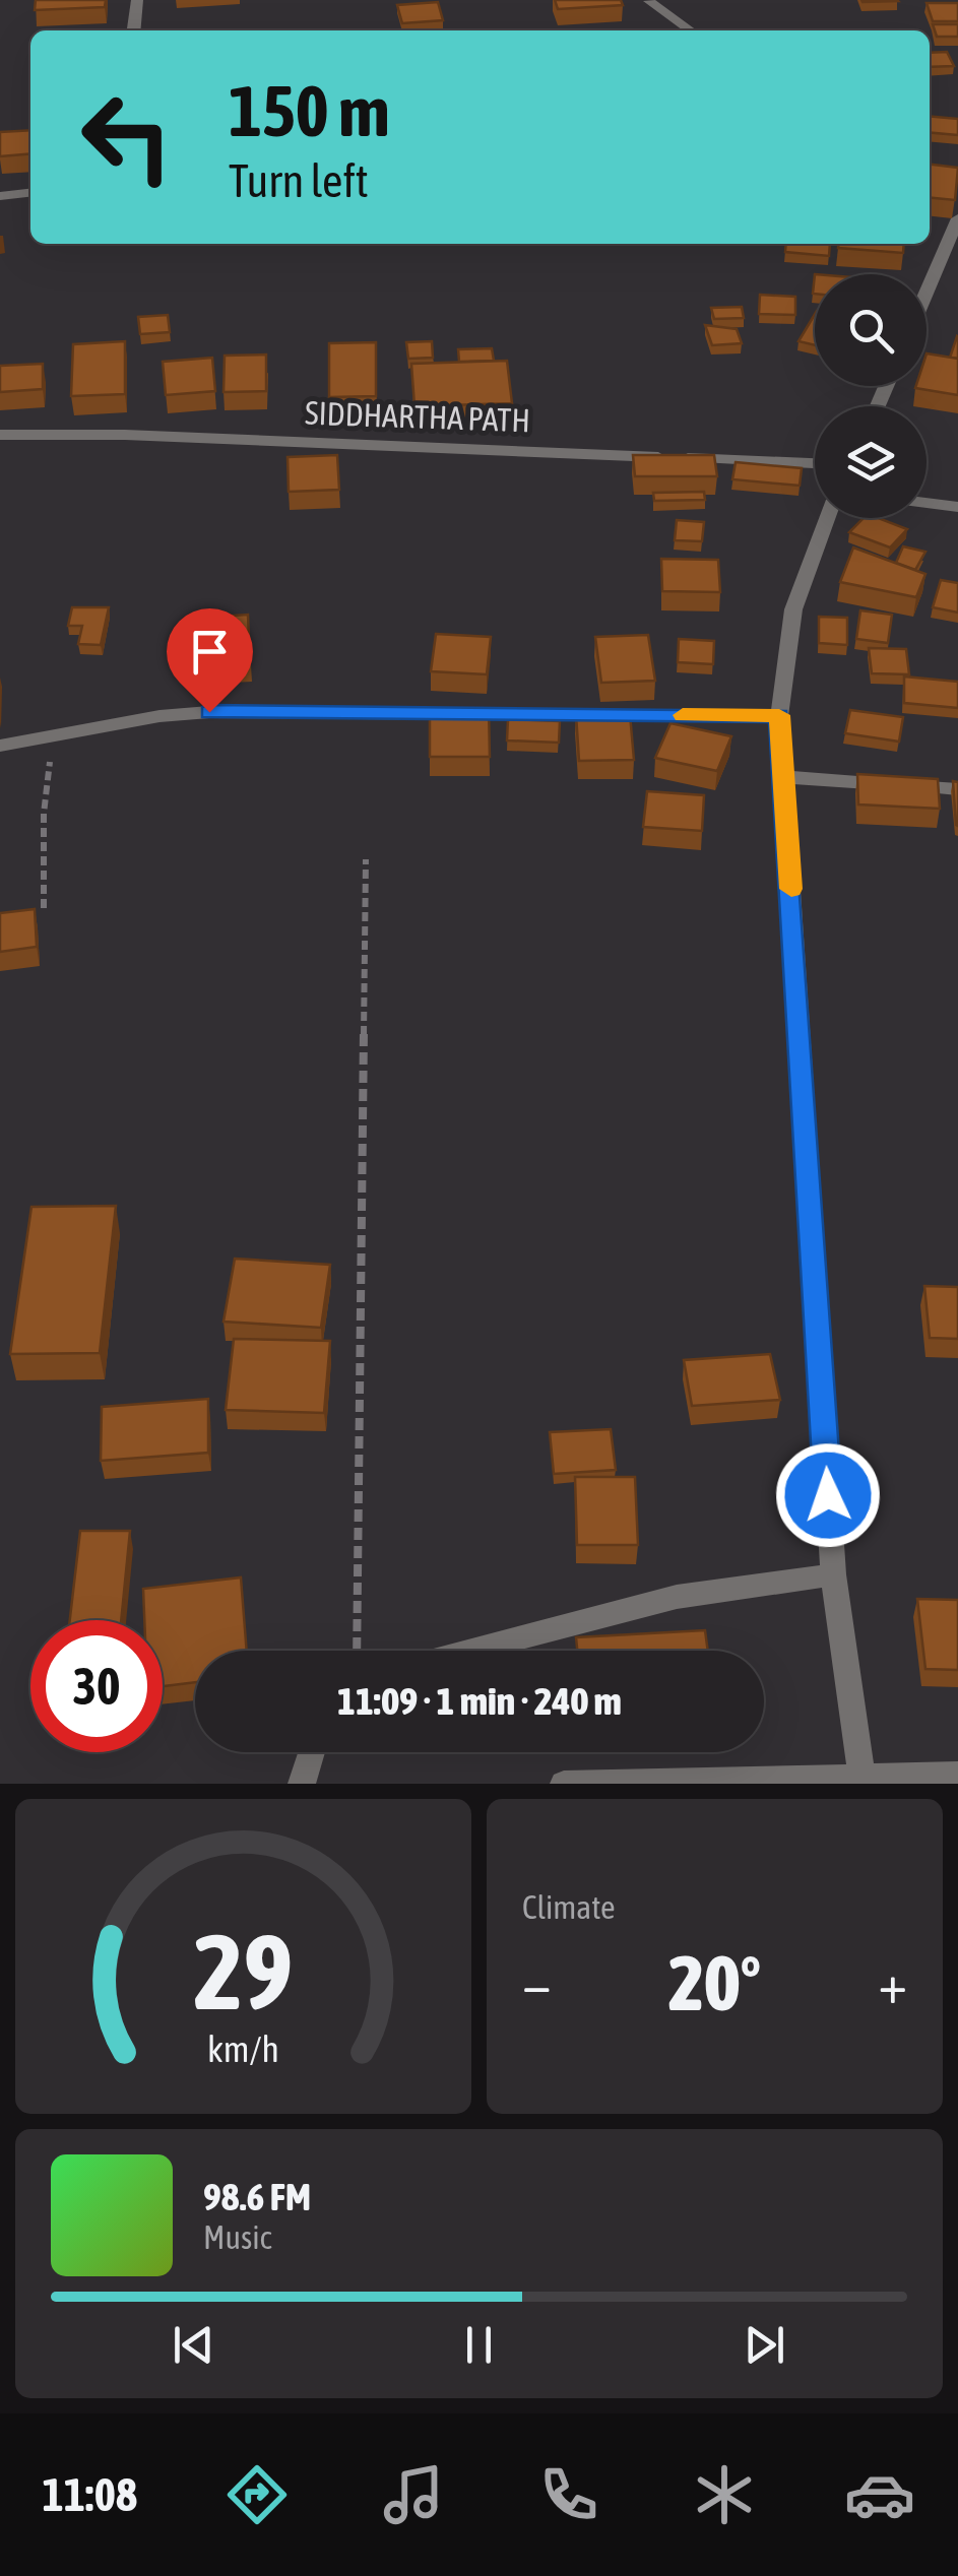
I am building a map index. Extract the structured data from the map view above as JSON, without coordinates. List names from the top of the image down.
{
  "streets": {
    "street": ["SIDDHARTHA PATH"]
  },
  "page": {
    "turn": ["150 m", "Turn left"],
    "limit": "30",
    "trip": "11:09 · 1 min · 240 m",
    "tile": "Climate",
    "heat": ["−", "20°", "+"],
    "song": ["98.6 FM", "Music"],
    "tabs": "11:08",
    "gauge": ["29", "km/h"]
  }
}
